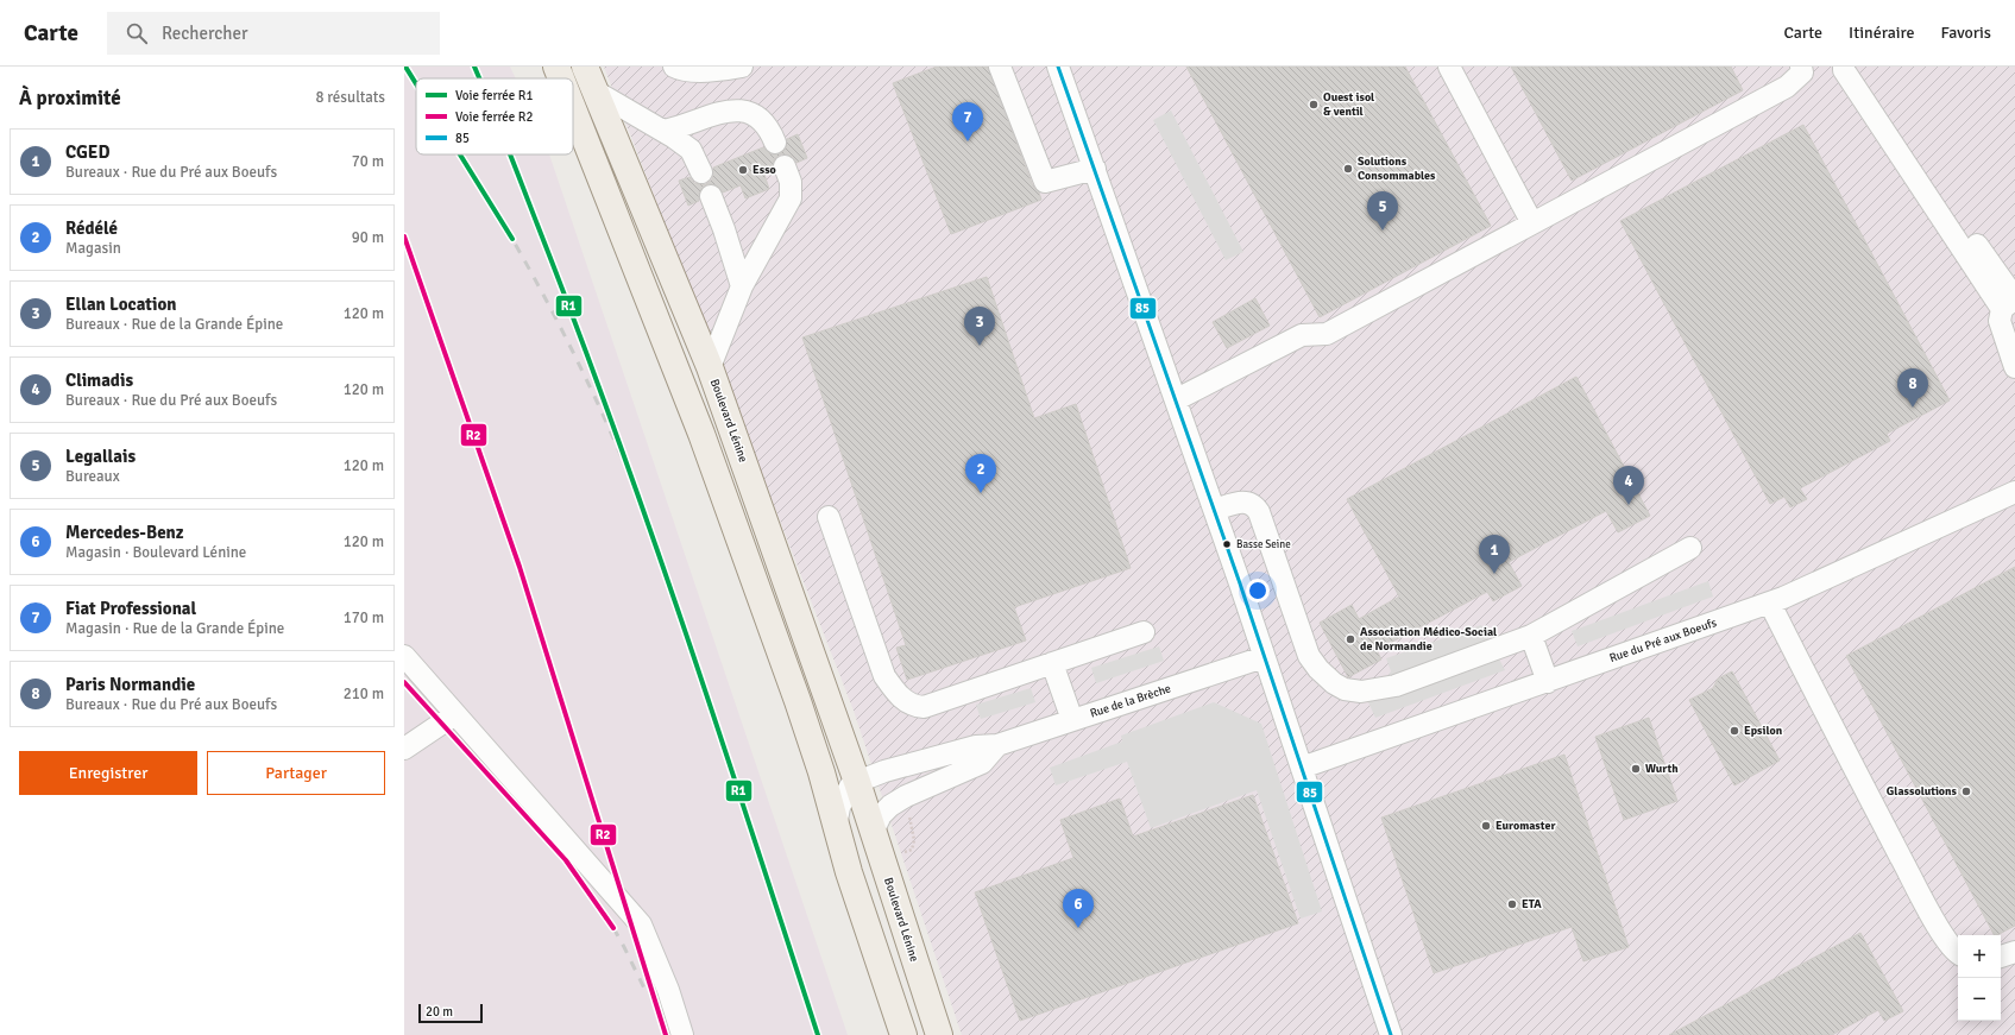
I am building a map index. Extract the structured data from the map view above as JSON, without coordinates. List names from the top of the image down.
{
  "streets": {
    "main road": ["Boulevard Lénine"],
    "street": ["Rue du Pré aux Boeufs", "Rue de la Brèche"]
  },
  "crossings": [
    ["Boulevard Lénine", "Rue de la Brèche"]
  ],
  "places": [
    "Ouest isol & ventil",
    "Solutions Consommables",
    "Esso",
    "Basse Seine",
    "Association Médico-Social de Normandie",
    "Epsilon",
    "Wurth",
    "Glassolutions",
    "Euromaster",
    "ETA"
  ],
  "lines": ["rail line R1", "transit line 85", "rail line R2"],
  "legend": ["Voie ferrée R1", "Voie ferrée R2", "85"],
  "scale_bar": "20 m",
  "page": {
    "header": "Carte",
    "search": "Rechercher",
    "nav": ["Carte", "Itinéraire", "Favoris"],
    "heading": ["À proximité", "8 résultats"],
    "pins": [
      "7",
      "5",
      "3",
      "8",
      "2",
      "4",
      "1",
      "6"
    ],
    "list": [
      {
        "mark": "1",
        "name": "CGED",
        "note": "Bureaux · Rue du Pré aux Boeufs",
        "value": "70 m"
      },
      {
        "mark": "2",
        "name": "Rédélé",
        "note": "Magasin",
        "value": "90 m"
      },
      {
        "mark": "3",
        "name": "Ellan Location",
        "note": "Bureaux · Rue de la Grande Épine",
        "value": "120 m"
      },
      {
        "mark": "4",
        "name": "Climadis",
        "note": "Bureaux · Rue du Pré aux Boeufs",
        "value": "120 m"
      },
      {
        "mark": "5",
        "name": "Legallais",
        "note": "Bureaux",
        "value": "120 m"
      },
      {
        "mark": "6",
        "name": "Mercedes-Benz",
        "note": "Magasin · Boulevard Lénine",
        "value": "120 m"
      },
      {
        "mark": "7",
        "name": "Fiat Professional",
        "note": "Magasin · Rue de la Grande Épine",
        "value": "170 m"
      },
      {
        "mark": "8",
        "name": "Paris Normandie",
        "note": "Bureaux · Rue du Pré aux Boeufs",
        "value": "210 m"
      }
    ],
    "buttons": ["Enregistrer", "Partager"],
    "map_buttons": ["+", "−"],
    "scale": "20 m"
  }
}
